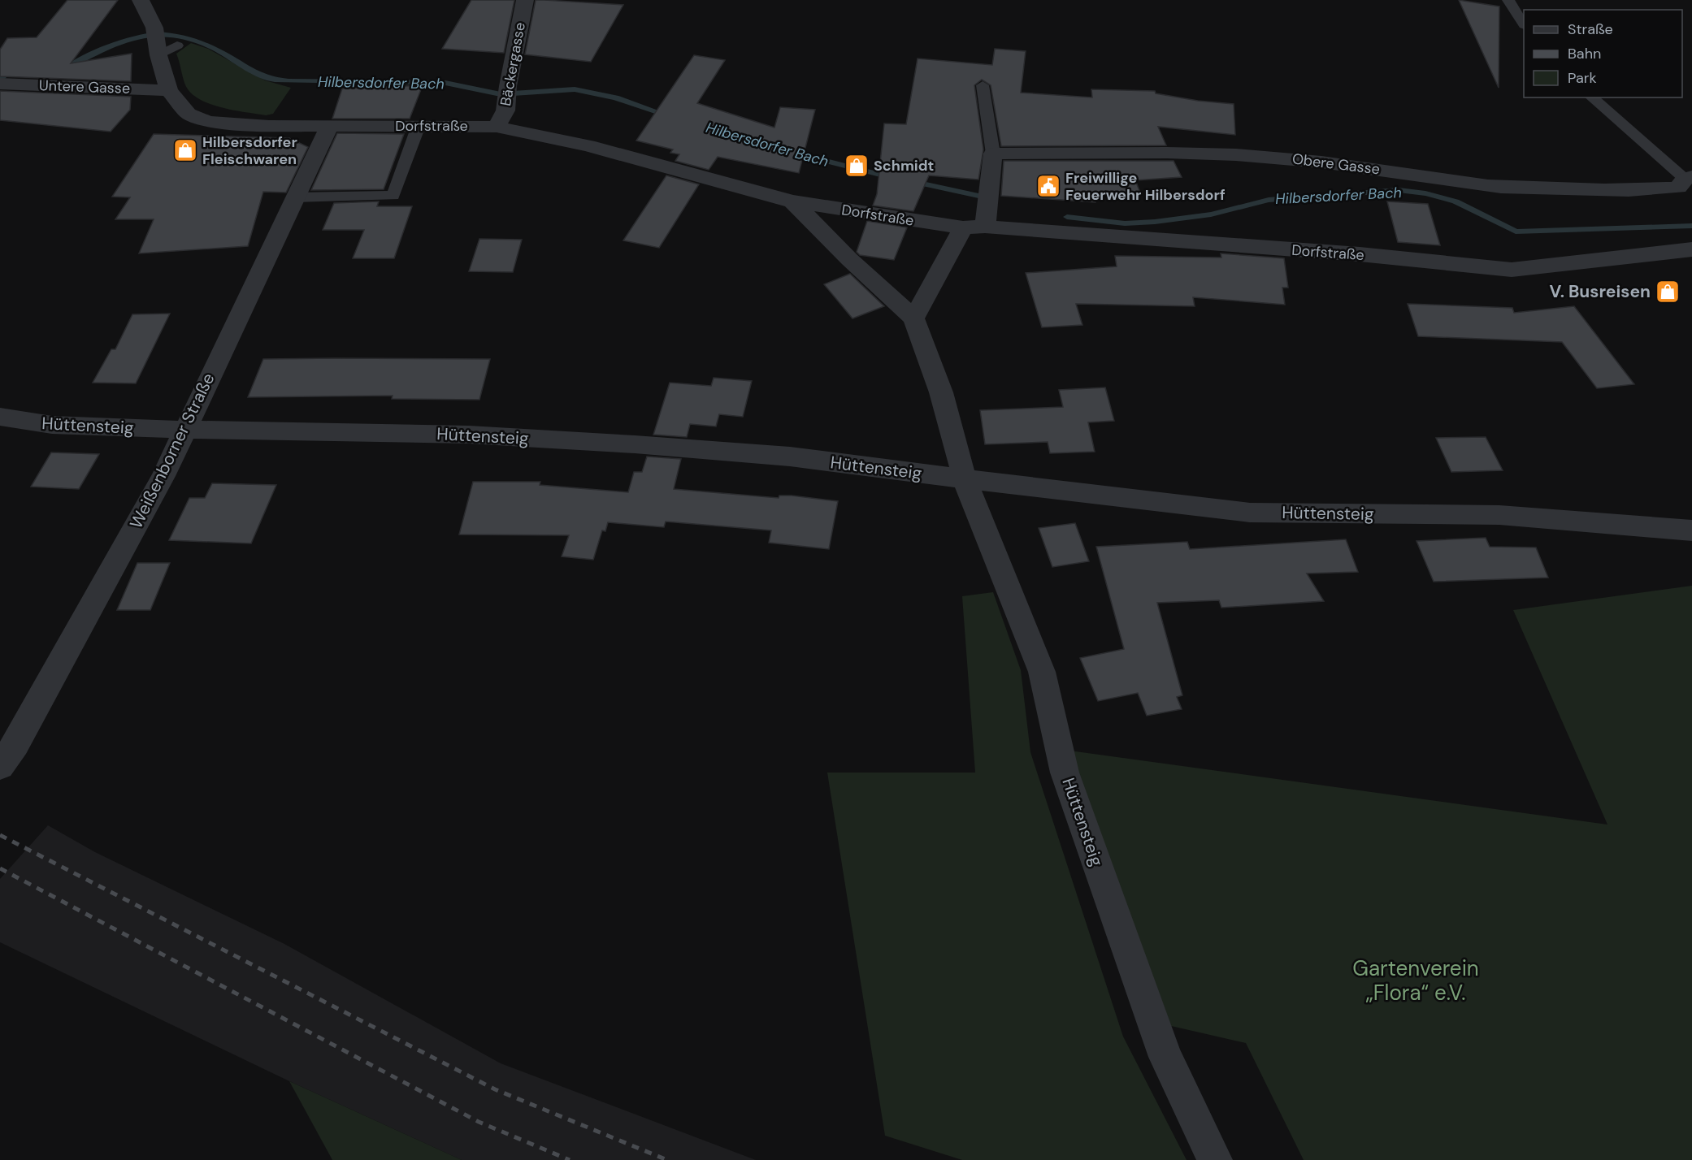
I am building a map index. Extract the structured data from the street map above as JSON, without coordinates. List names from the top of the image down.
{
  "streets": {
    "street": [
      "Bäckergasse",
      "Untere Gasse",
      "Dorfstraße",
      "Obere Gasse",
      "Hüttensteig",
      "Weißenborner Straße"
    ]
  },
  "crossings": [
    ["Bäckergasse", "Dorfstraße"],
    ["Untere Gasse", "Dorfstraße"],
    ["Dorfstraße", "Hüttensteig"],
    ["Dorfstraße", "Weißenborner Straße"],
    ["Hüttensteig", "Weißenborner Straße"]
  ],
  "water": ["Hilbersdorfer Bach"],
  "parks": ["Gartenverein „Flora“ e.V."],
  "places": {
    "shop": ["Hilbersdorfer Fleischwaren", "Schmidt", "V. Busreisen"],
    "public building": ["Freiwillige Feuerwehr Hilbersdorf"]
  },
  "legend": ["Straße", "Bahn", "Park"]
}
